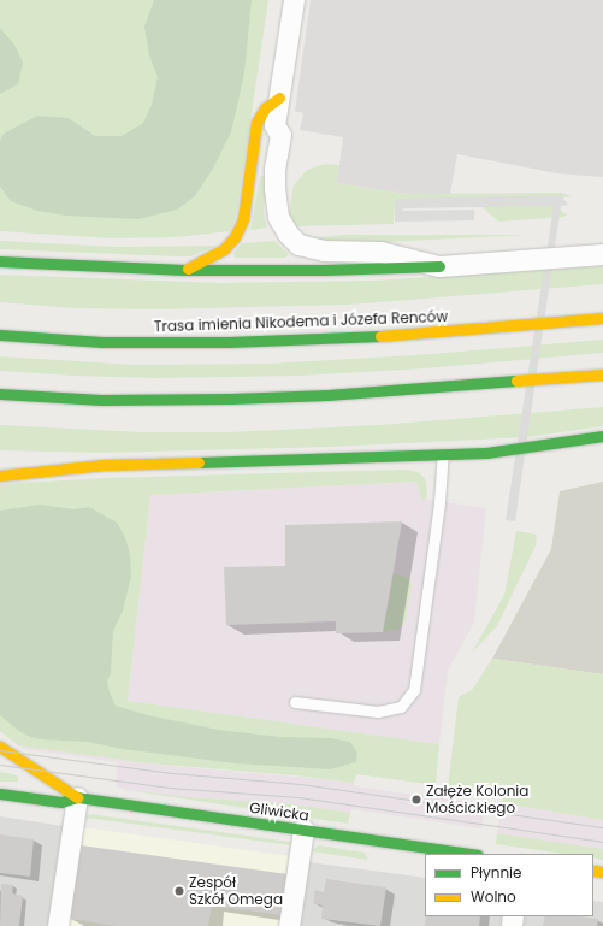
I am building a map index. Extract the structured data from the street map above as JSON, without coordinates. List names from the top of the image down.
{
  "streets": {
    "main road": ["Trasa imienia Nikodema i Józefa Renców", "Gliwicka"]
  },
  "places": ["Załęże Kolonia Mościckiego", "Zespół Szkół Omega"],
  "legend": ["Płynnie", "Wolno"]
}
